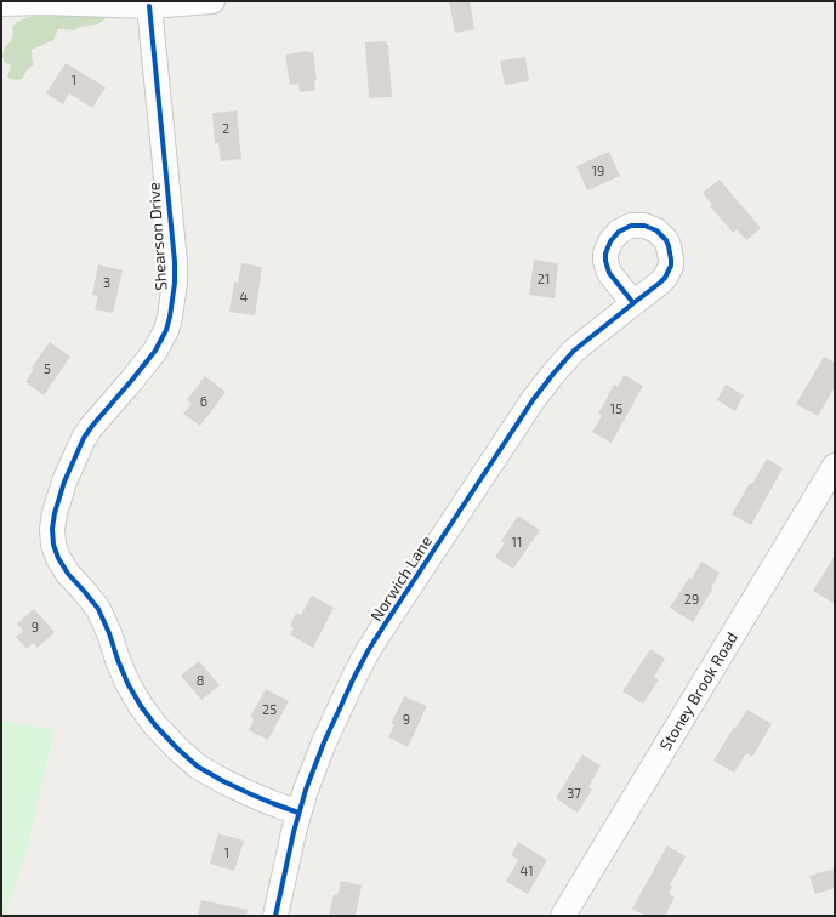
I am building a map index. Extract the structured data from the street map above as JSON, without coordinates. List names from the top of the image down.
{
  "streets": {
    "street": ["Shearson Drive", "Norwich Lane", "Stoney Brook Road"]
  },
  "crossings": [
    ["Shearson Drive", "Norwich Lane"]
  ],
  "house_numbers": [
    "1",
    "2",
    "19",
    "21",
    "3",
    "4",
    "5",
    "6",
    "15",
    "11",
    "29",
    "9",
    "8",
    "25",
    "9",
    "37",
    "1",
    "41"
  ]
}
